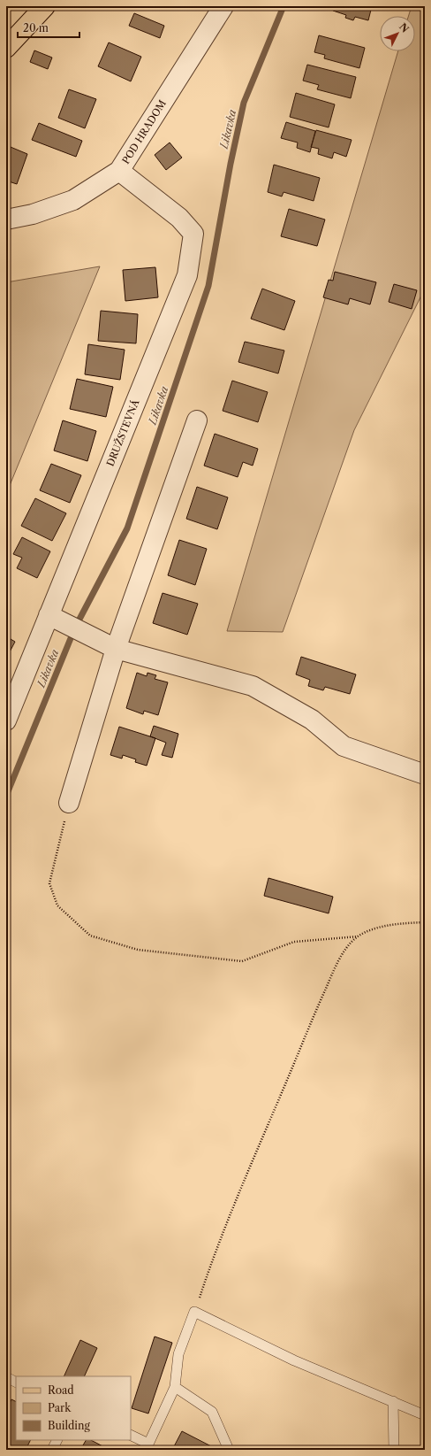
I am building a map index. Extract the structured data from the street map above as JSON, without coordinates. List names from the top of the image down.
{
  "streets": {
    "street": ["POD HRADOM", "DRUŽSTEVNÁ"]
  },
  "crossings": [
    ["POD HRADOM", "DRUŽSTEVNÁ"]
  ],
  "water": ["Likavka"],
  "legend": ["Road", "Park", "Building"],
  "scale_bar": "20 m",
  "north": "top right"
}
